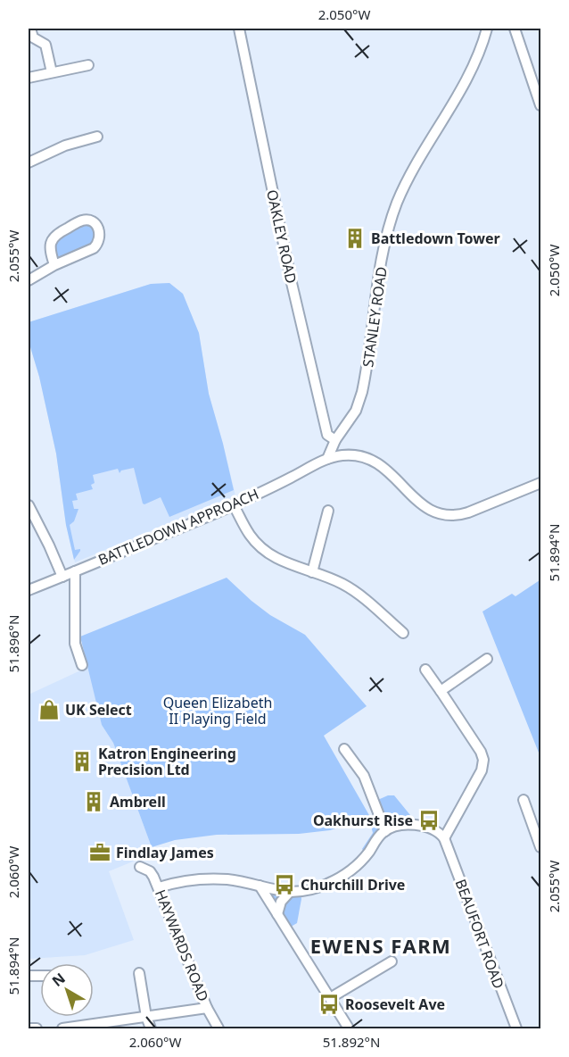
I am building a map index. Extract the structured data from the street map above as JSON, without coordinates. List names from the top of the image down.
{
  "streets": {
    "street": [
      "OAKLEY ROAD",
      "STANLEY ROAD",
      "BATTLEDOWN APPROACH",
      "BEAUFORT ROAD",
      "HAYWARDS ROAD"
    ]
  },
  "crossings": [
    ["OAKLEY ROAD", "STANLEY ROAD"],
    ["STANLEY ROAD", "BATTLEDOWN APPROACH"]
  ],
  "districts": ["EWENS FARM"],
  "parks": ["Queen Elizabeth II Playing Field"],
  "places": {
    "building": ["Battledown Tower", "Katron Engineering Precision Ltd", "Ambrell"],
    "shop": ["UK Select"],
    "bus stop": ["Oakhurst Rise", "Churchill Drive", "Roosevelt Ave"],
    "office": ["Findlay James"]
  },
  "north": "top left",
  "coordinates": [
    "2.050°W",
    "2.055°W",
    "51.894°N",
    "51.896°N",
    "2.060°W",
    "51.892°N"
  ]
}
